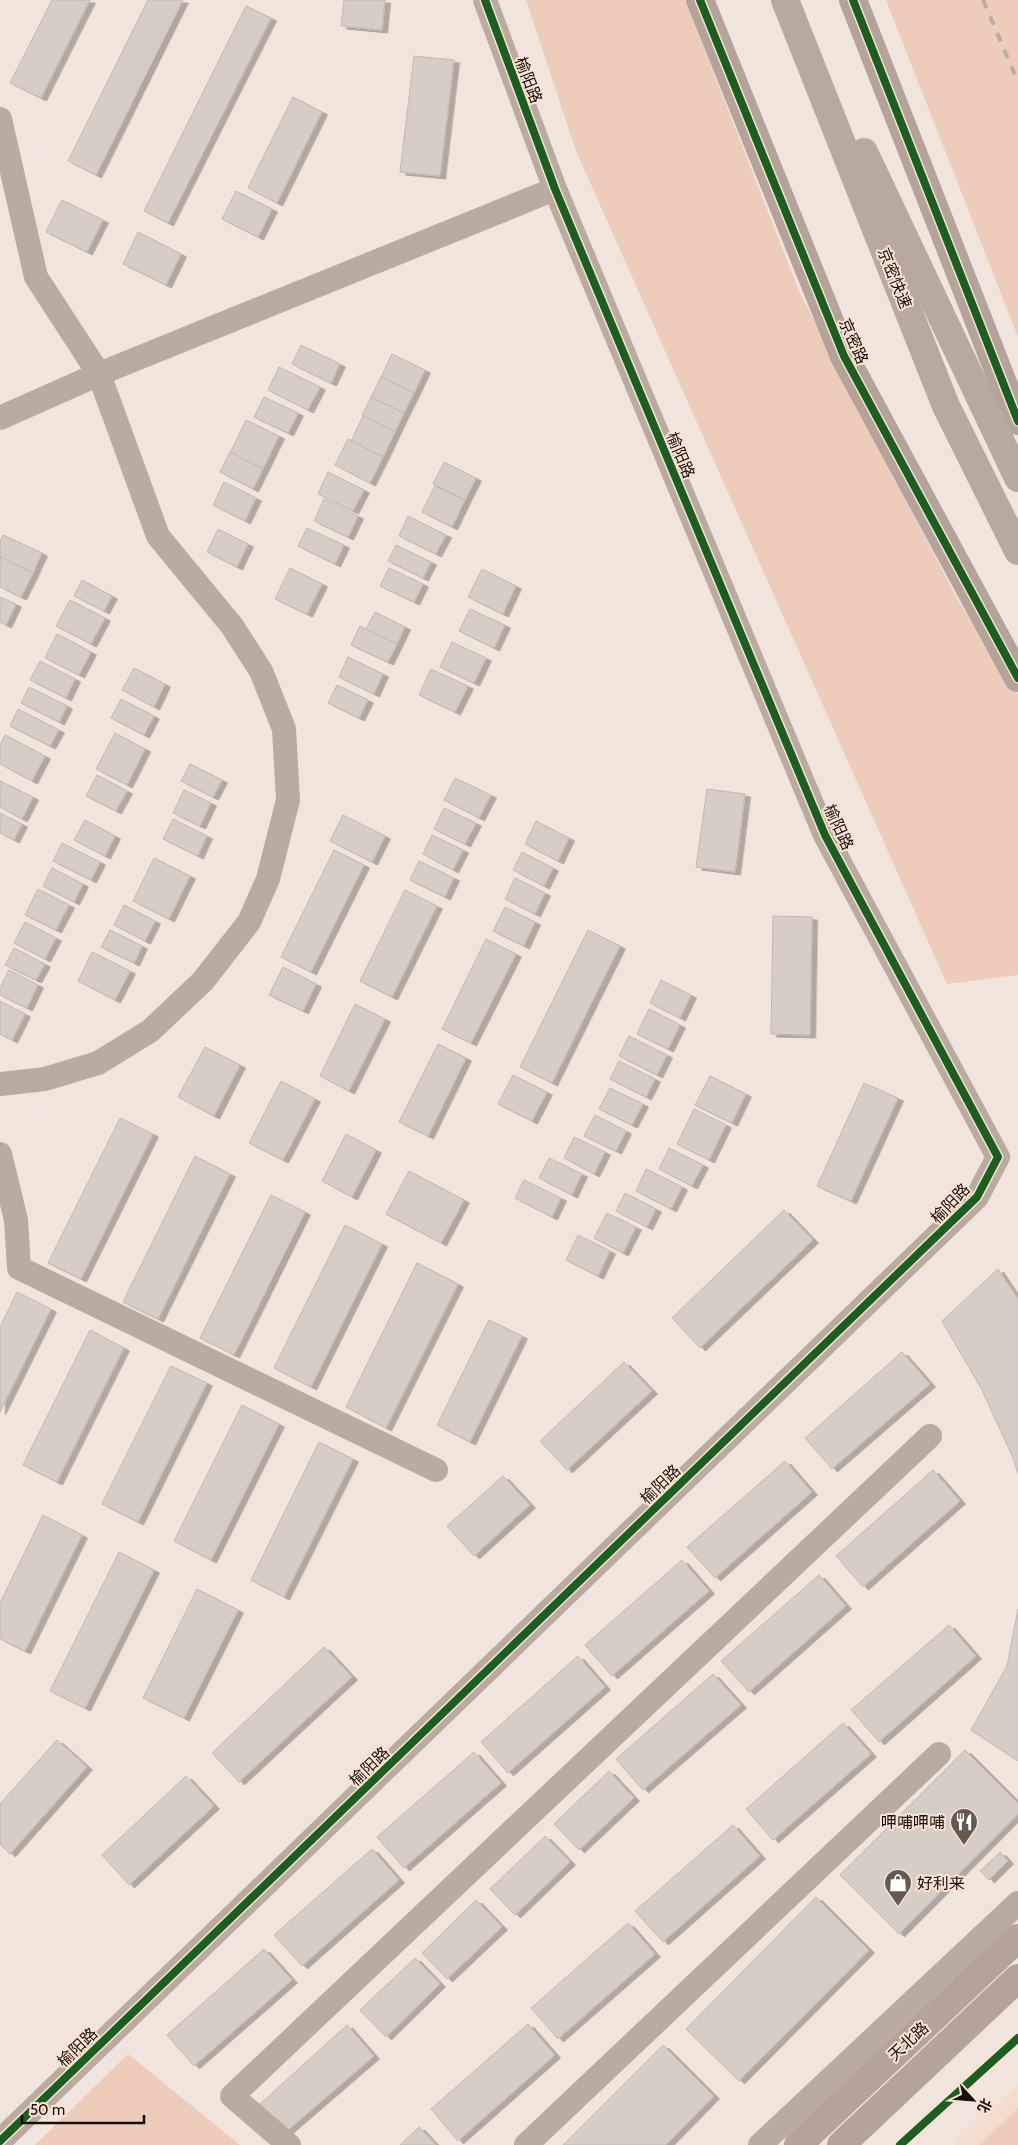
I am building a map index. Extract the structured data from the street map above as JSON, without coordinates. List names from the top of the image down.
{
  "streets": {
    "highway": ["京密快速"],
    "main road": ["京密路", "天北路"],
    "street": ["榆阳路"]
  },
  "places": {
    "restaurant": ["呷哺呷哺"],
    "shop": ["好利来"]
  },
  "scale_bar": "50 m",
  "north": "bottom right"
}
